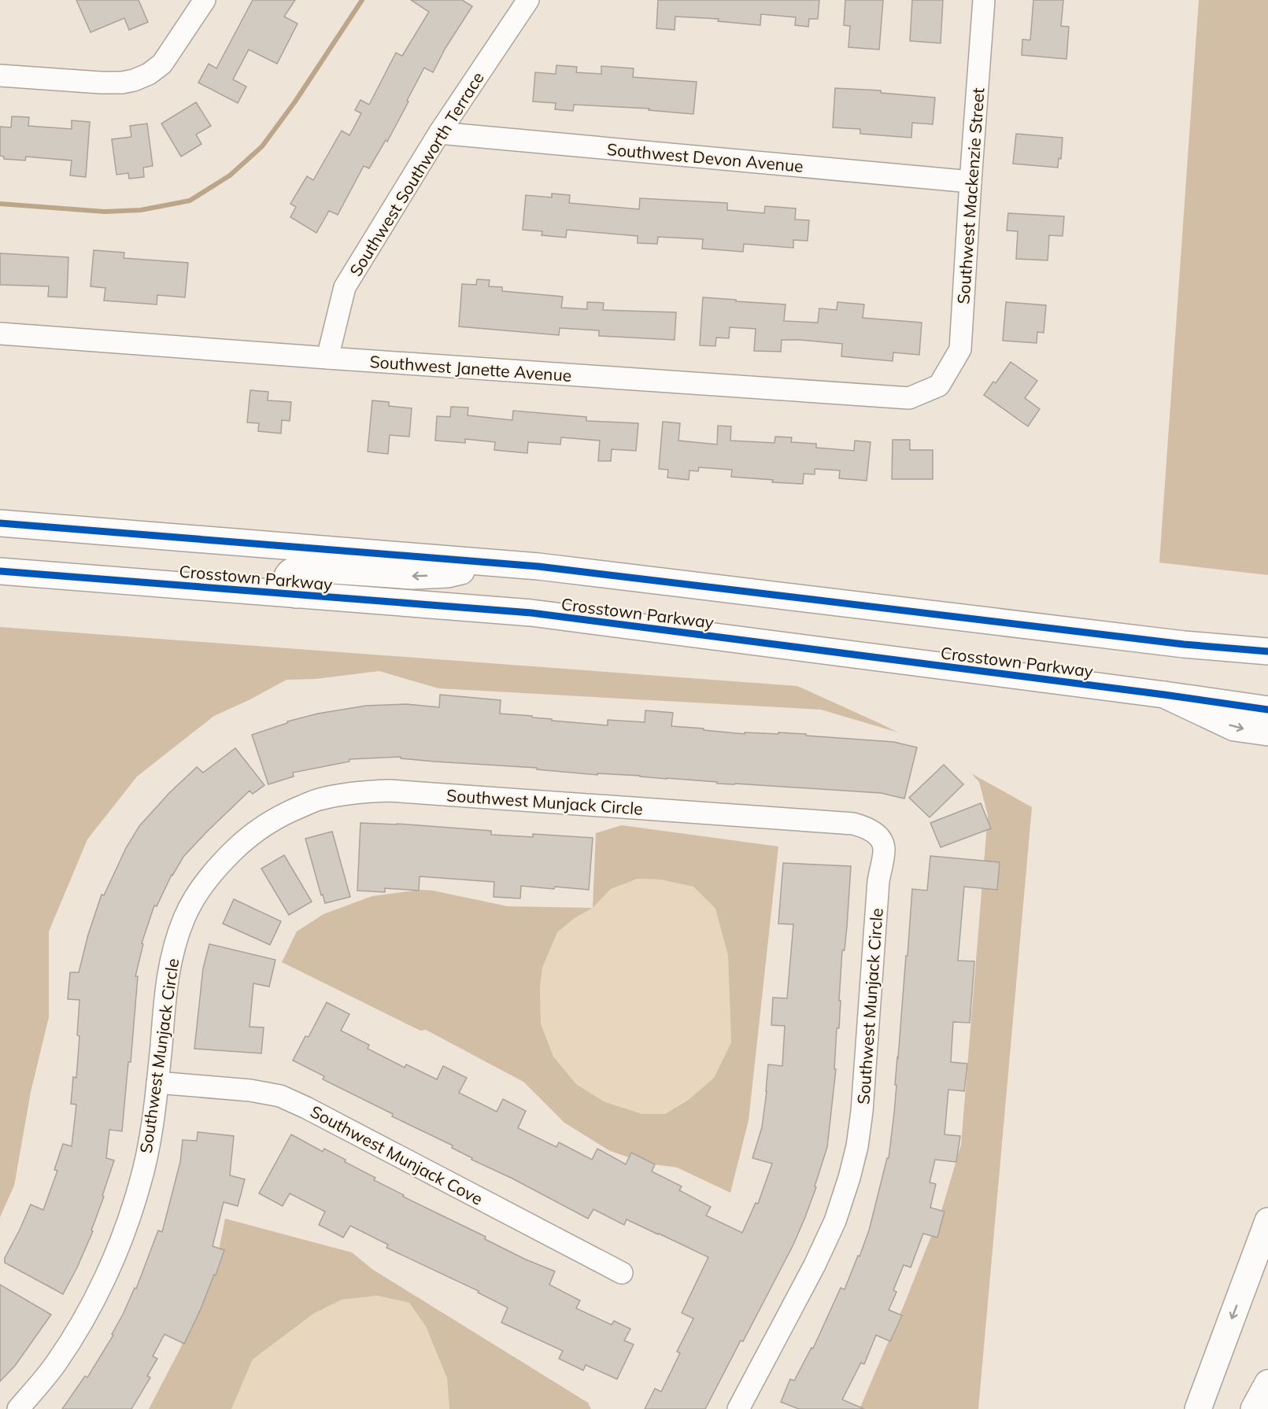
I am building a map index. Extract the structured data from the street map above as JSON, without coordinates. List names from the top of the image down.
{
  "streets": {
    "main road": ["Crosstown Parkway"],
    "street": [
      "Southwest Devon Avenue",
      "Southwest Southworth Terrace",
      "Southwest Mackenzie Street",
      "Southwest Janette Avenue",
      "Southwest Munjack Circle",
      "Southwest Munjack Cove"
    ]
  },
  "crossings": [
    ["Southwest Devon Avenue", "Southwest Southworth Terrace"],
    ["Southwest Devon Avenue", "Southwest Mackenzie Street"],
    ["Southwest Southworth Terrace", "Southwest Janette Avenue"],
    ["Southwest Mackenzie Street", "Southwest Janette Avenue"],
    ["Southwest Munjack Circle", "Southwest Munjack Cove"]
  ]
}
